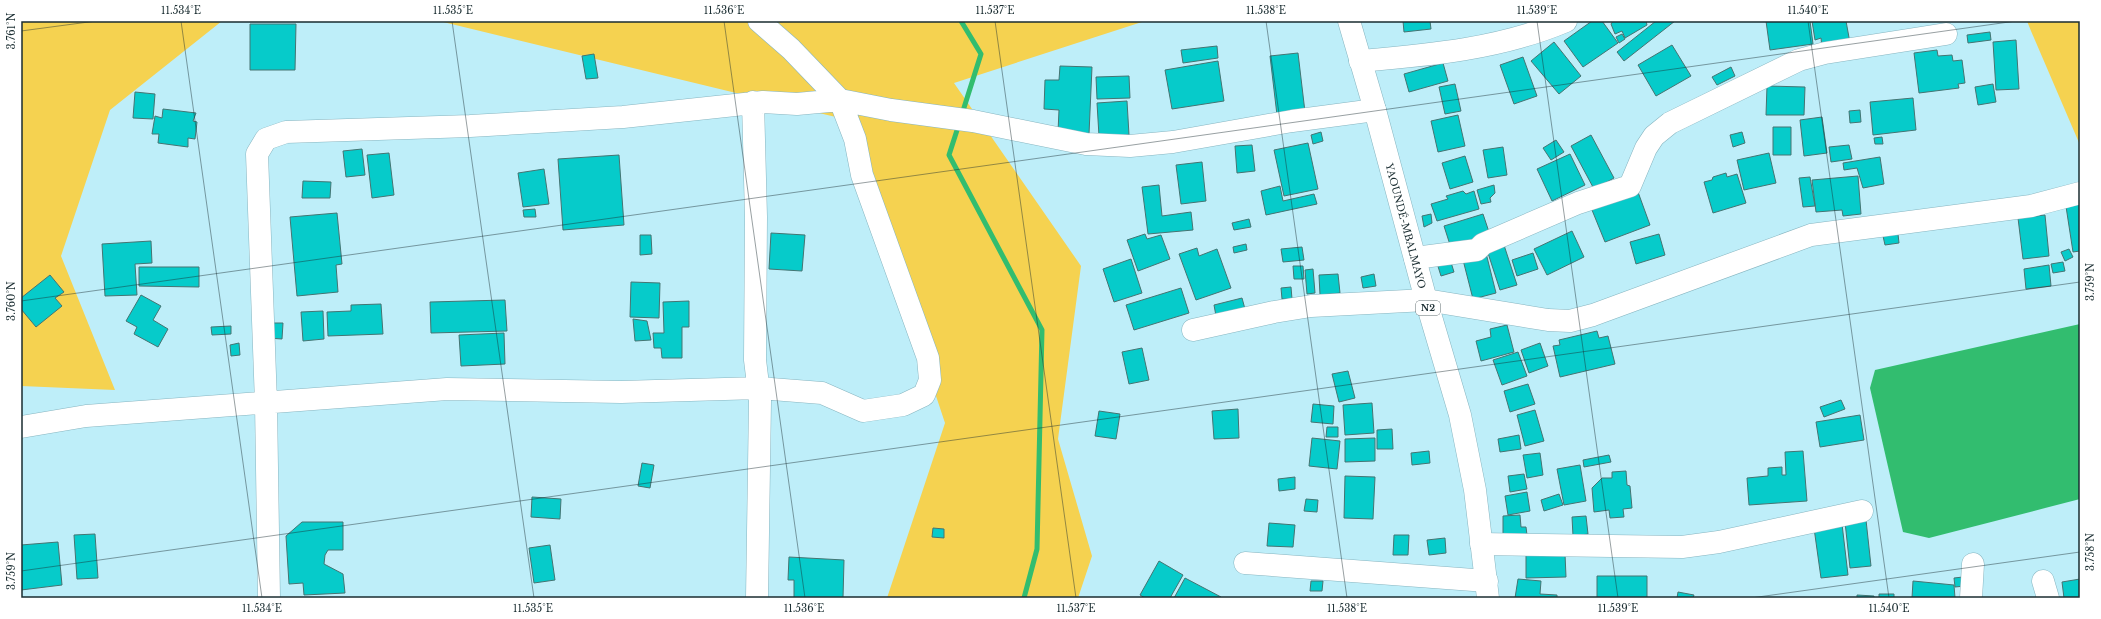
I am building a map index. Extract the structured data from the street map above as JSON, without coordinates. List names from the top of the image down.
{
  "streets": {
    "main road": ["YAOUNDÉ-MBALMAYO", "N2"]
  },
  "coordinates": [
    "11.534°E",
    "11.535°E",
    "11.536°E",
    "11.537°E",
    "11.538°E",
    "11.539°E",
    "11.540°E",
    "3.761°N",
    "3.759°N",
    "3.760°N",
    "3.758°N"
  ]
}
